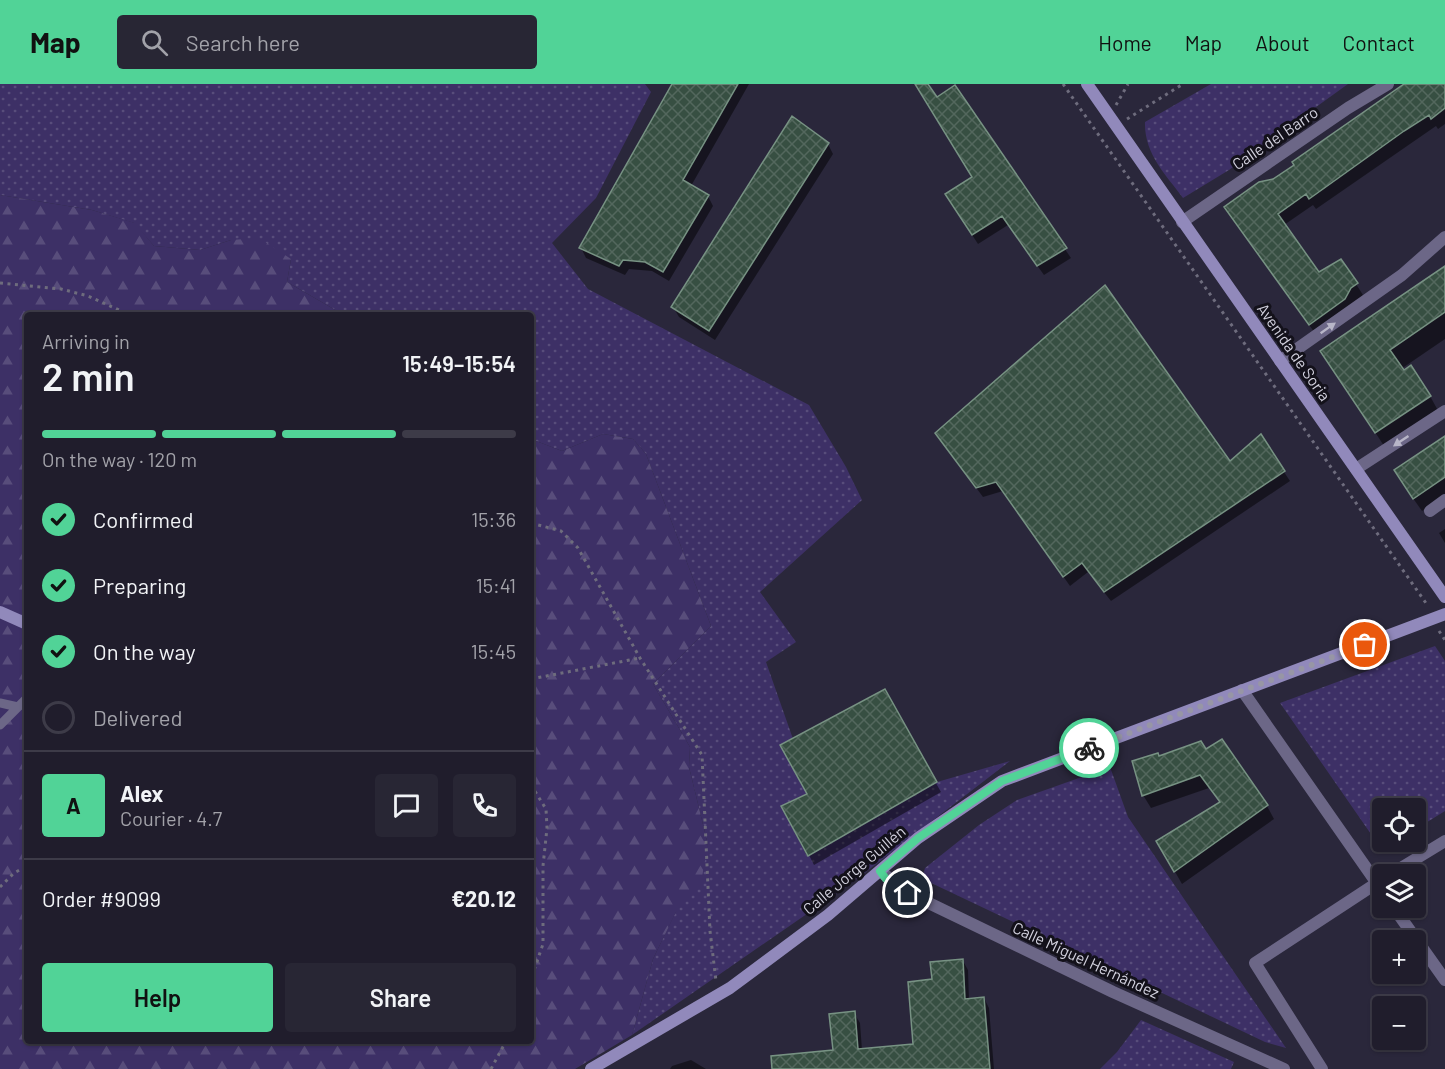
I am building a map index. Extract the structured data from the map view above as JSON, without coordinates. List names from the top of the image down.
{
  "streets": {
    "street": [
      "Calle del Barro",
      "Avenida de Soria",
      "Calle Jorge Guillén",
      "Calle Miguel Hernández"
    ]
  },
  "crossings": [
    ["Calle del Barro", "Avenida de Soria"],
    ["Calle Jorge Guillén", "Calle Miguel Hernández"]
  ],
  "page": {
    "header": "Map",
    "search": "Search here",
    "nav": [
      "Home",
      "Map",
      "About",
      "Contact"
    ],
    "heading": ["2 min", "Arriving in", "15:49–15:54"],
    "panel": [
      "Alex",
      "Courier · 4.7",
      "Order #9099",
      "€20.12"
    ],
    "bar": "On the way · 120 m",
    "list": [
      ["Confirmed", "15:36"],
      ["Preparing", "15:41"],
      ["On the way", "15:45"],
      "Delivered"
    ],
    "round": "A",
    "map_buttons": ["+", "−"],
    "buttons": ["Help", "Share"]
  }
}
